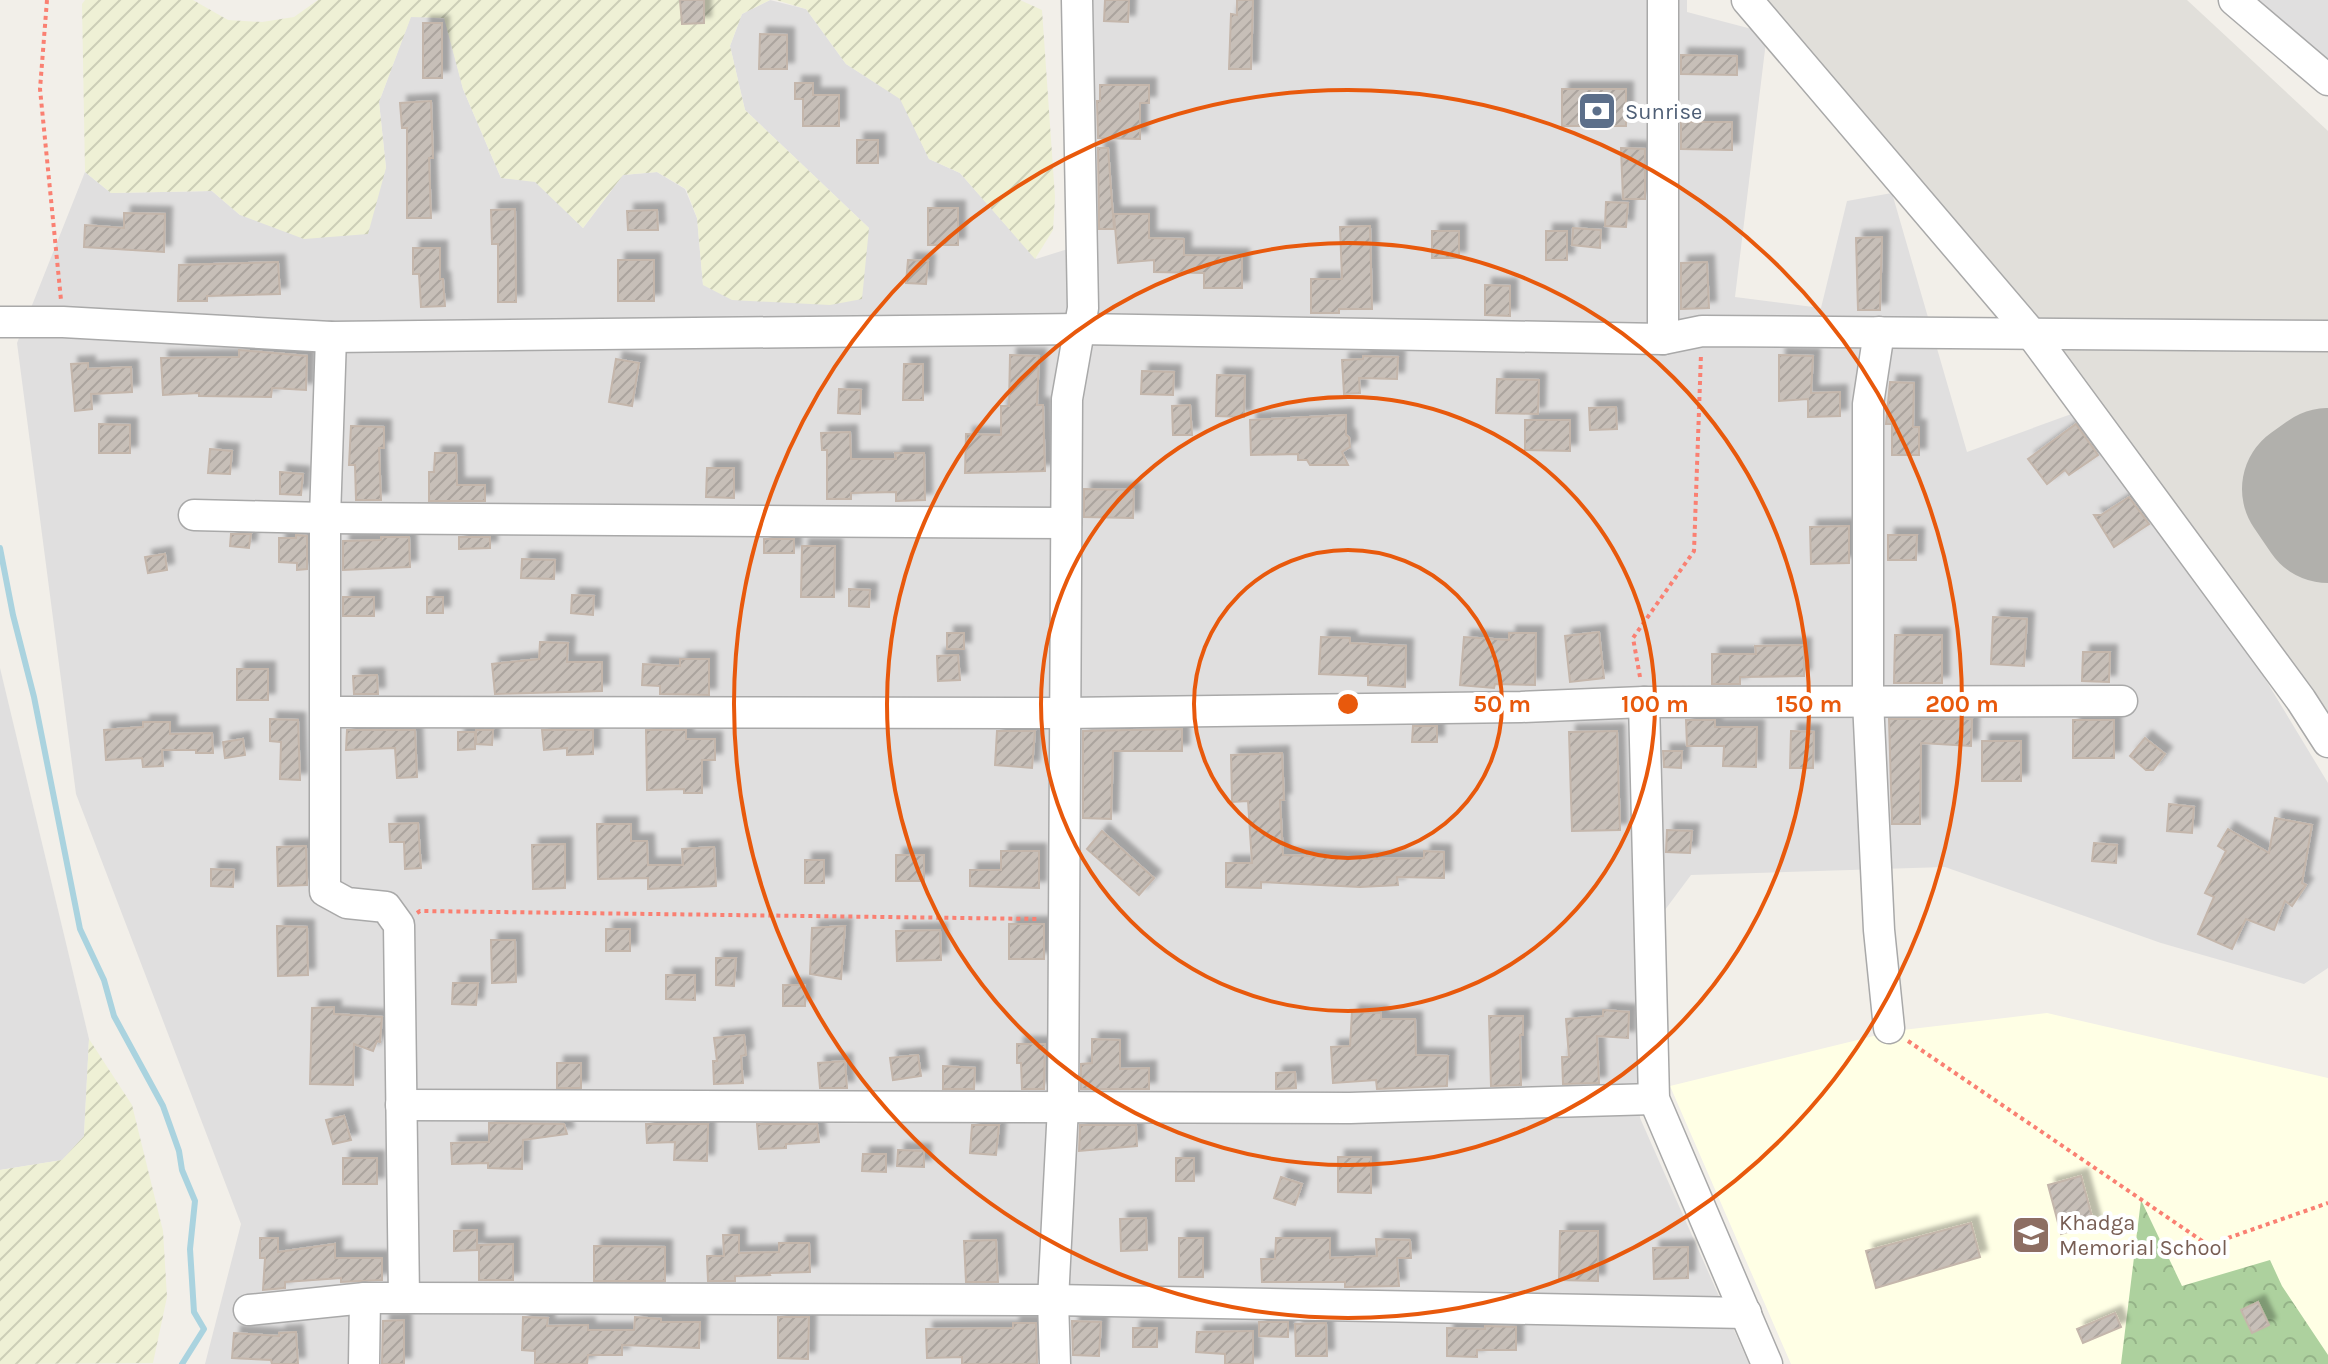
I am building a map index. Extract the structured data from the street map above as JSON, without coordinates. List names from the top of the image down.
{
  "places": {
    "bank": ["Sunrise"],
    "school or university": ["Khadga Memorial School"]
  },
  "rings": [
    "50 m",
    "100 m",
    "150 m",
    "200 m"
  ]
}
